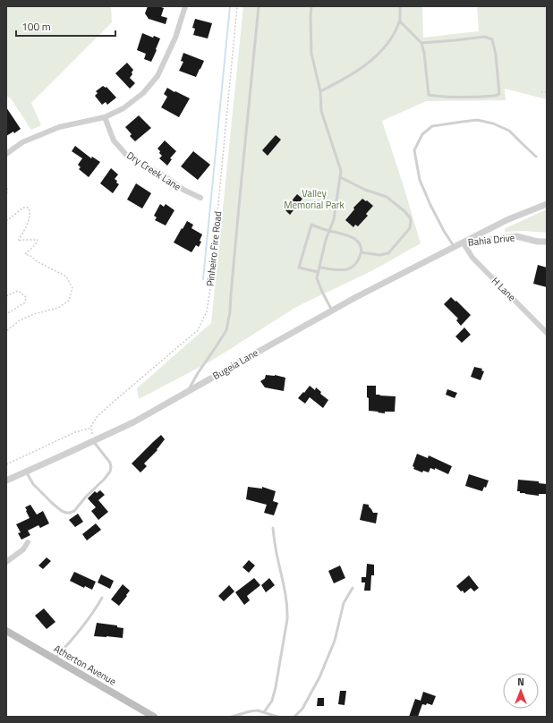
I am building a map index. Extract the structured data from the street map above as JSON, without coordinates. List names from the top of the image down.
{
  "streets": {
    "main road": ["Atherton Avenue"],
    "street": [
      "Dry Creek Lane",
      "Bahia Drive",
      "H Lane",
      "Bugeia Lane"
    ],
    "path": ["Pinheiro Fire Road"]
  },
  "crossings": [
    ["Bahia Drive", "H Lane"],
    ["Bahia Drive", "Bugeia Lane"],
    ["H Lane", "Bugeia Lane"]
  ],
  "parks": ["Valley Memorial Park"],
  "scale_bar": "100 m",
  "north": "top"
}
